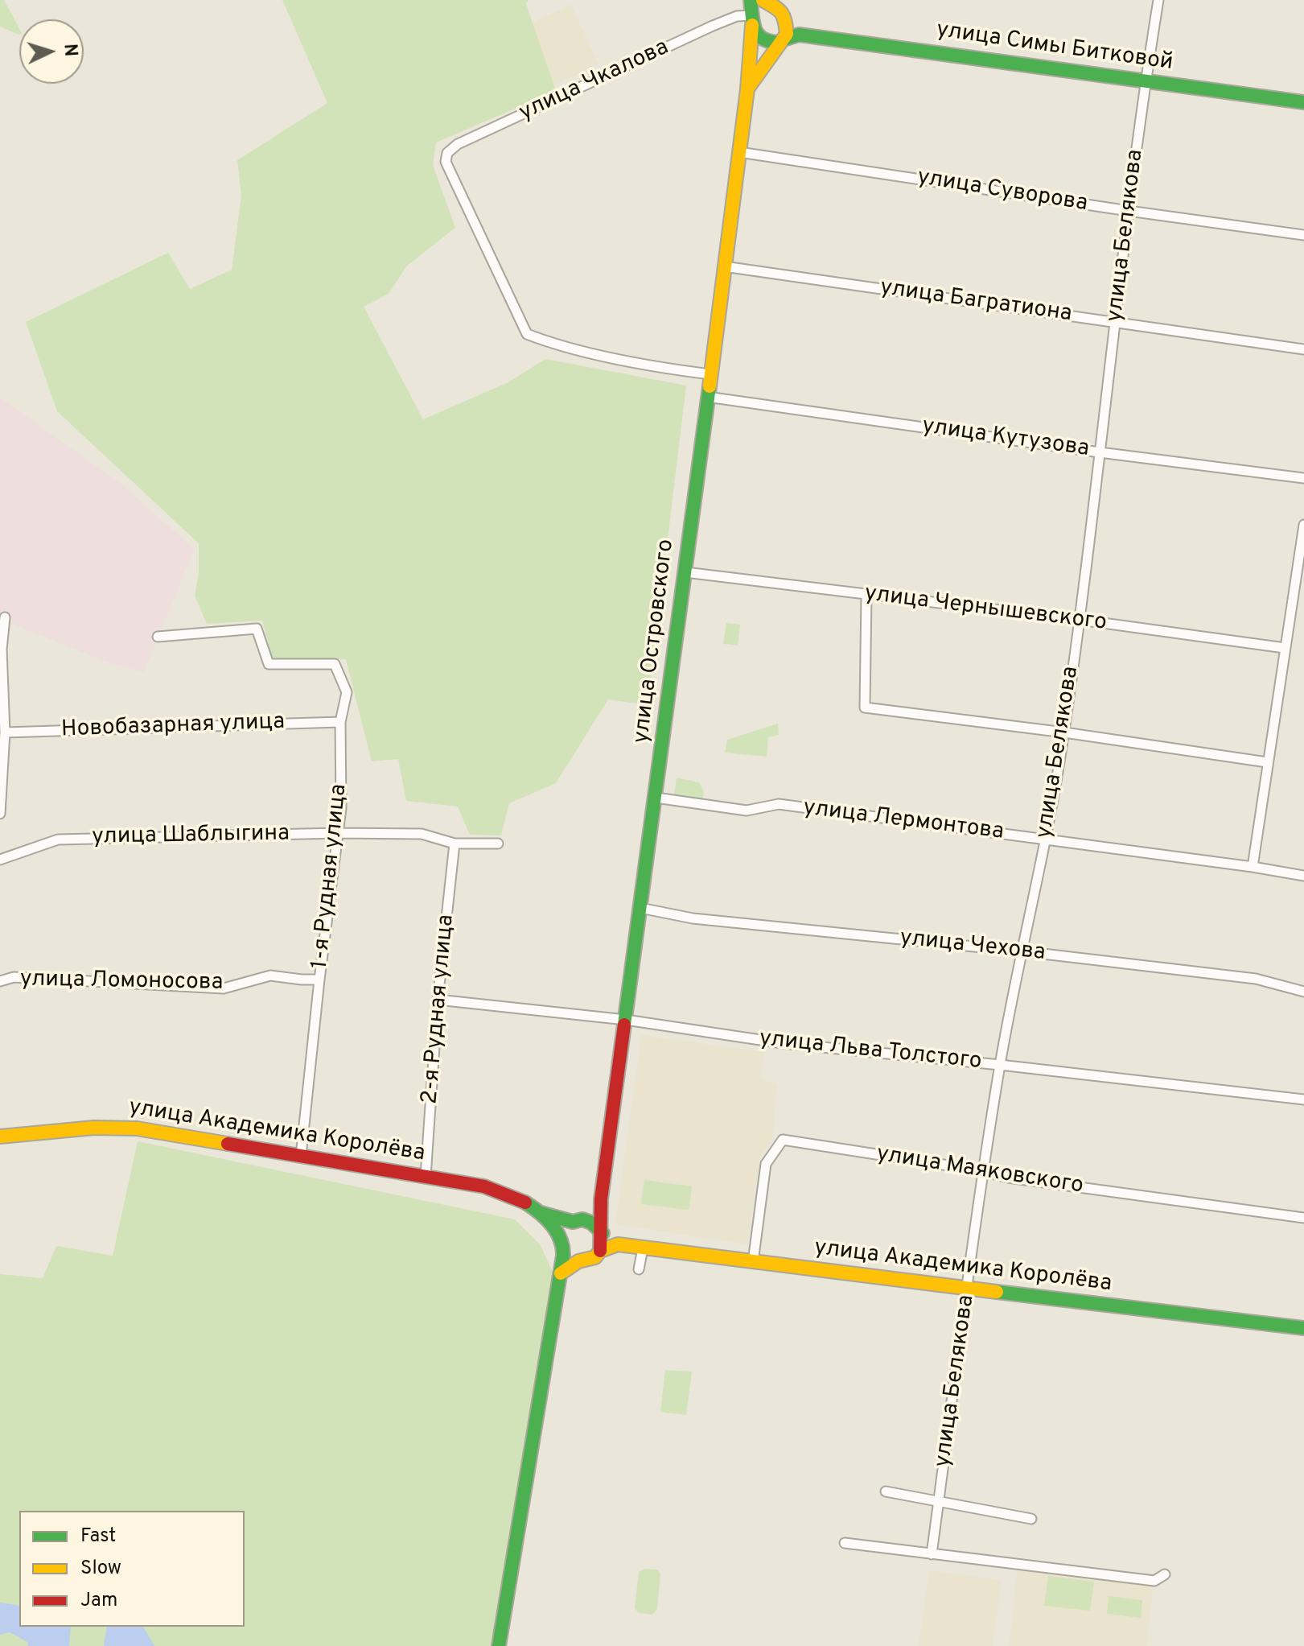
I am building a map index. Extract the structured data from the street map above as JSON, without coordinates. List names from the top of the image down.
{
  "streets": {
    "street": [
      "улица Симы Битковой",
      "улица Чкалова",
      "улица Суворова",
      "улица Белякова",
      "улица Багратиона",
      "улица Кутузова",
      "улица Чернышевского",
      "улица Островского",
      "Новобазарная улица",
      "улица Лермонтова",
      "улица Шаблыгина",
      "1-я Рудная улица",
      "улица Чехова",
      "улица Ломоносова",
      "2-я Рудная улица",
      "улица Льва Толстого",
      "улица Академика Королёва",
      "улица Маяковского"
    ]
  },
  "crossings": [
    ["улица Симы Битковой", "улица Чкалова"],
    ["улица Симы Битковой", "улица Белякова"],
    ["улица Симы Битковой", "улица Островского"],
    ["улица Чкалова", "улица Островского"],
    ["улица Суворова", "улица Белякова"],
    ["улица Суворова", "улица Островского"],
    ["улица Белякова", "улица Багратиона"],
    ["улица Белякова", "улица Кутузова"],
    ["улица Белякова", "улица Чернышевского"],
    ["улица Белякова", "улица Лермонтова"],
    ["улица Белякова", "улица Чехова"],
    ["улица Белякова", "улица Льва Толстого"],
    ["улица Белякова", "улица Академика Королёва"],
    ["улица Белякова", "улица Маяковского"],
    ["улица Багратиона", "улица Островского"],
    ["улица Кутузова", "улица Островского"],
    ["улица Чернышевского", "улица Островского"],
    ["улица Островского", "улица Лермонтова"],
    ["улица Островского", "улица Чехова"],
    ["улица Островского", "улица Льва Толстого"],
    ["Новобазарная улица", "1-я Рудная улица"],
    ["улица Шаблыгина", "1-я Рудная улица"],
    ["улица Шаблыгина", "2-я Рудная улица"],
    ["1-я Рудная улица", "улица Ломоносова"],
    ["1-я Рудная улица", "улица Академика Королёва"],
    ["2-я Рудная улица", "улица Льва Толстого"],
    ["2-я Рудная улица", "улица Академика Королёва"],
    ["улица Академика Королёва", "улица Маяковского"]
  ],
  "legend": ["Fast", "Slow", "Jam"],
  "north": "right"
}
